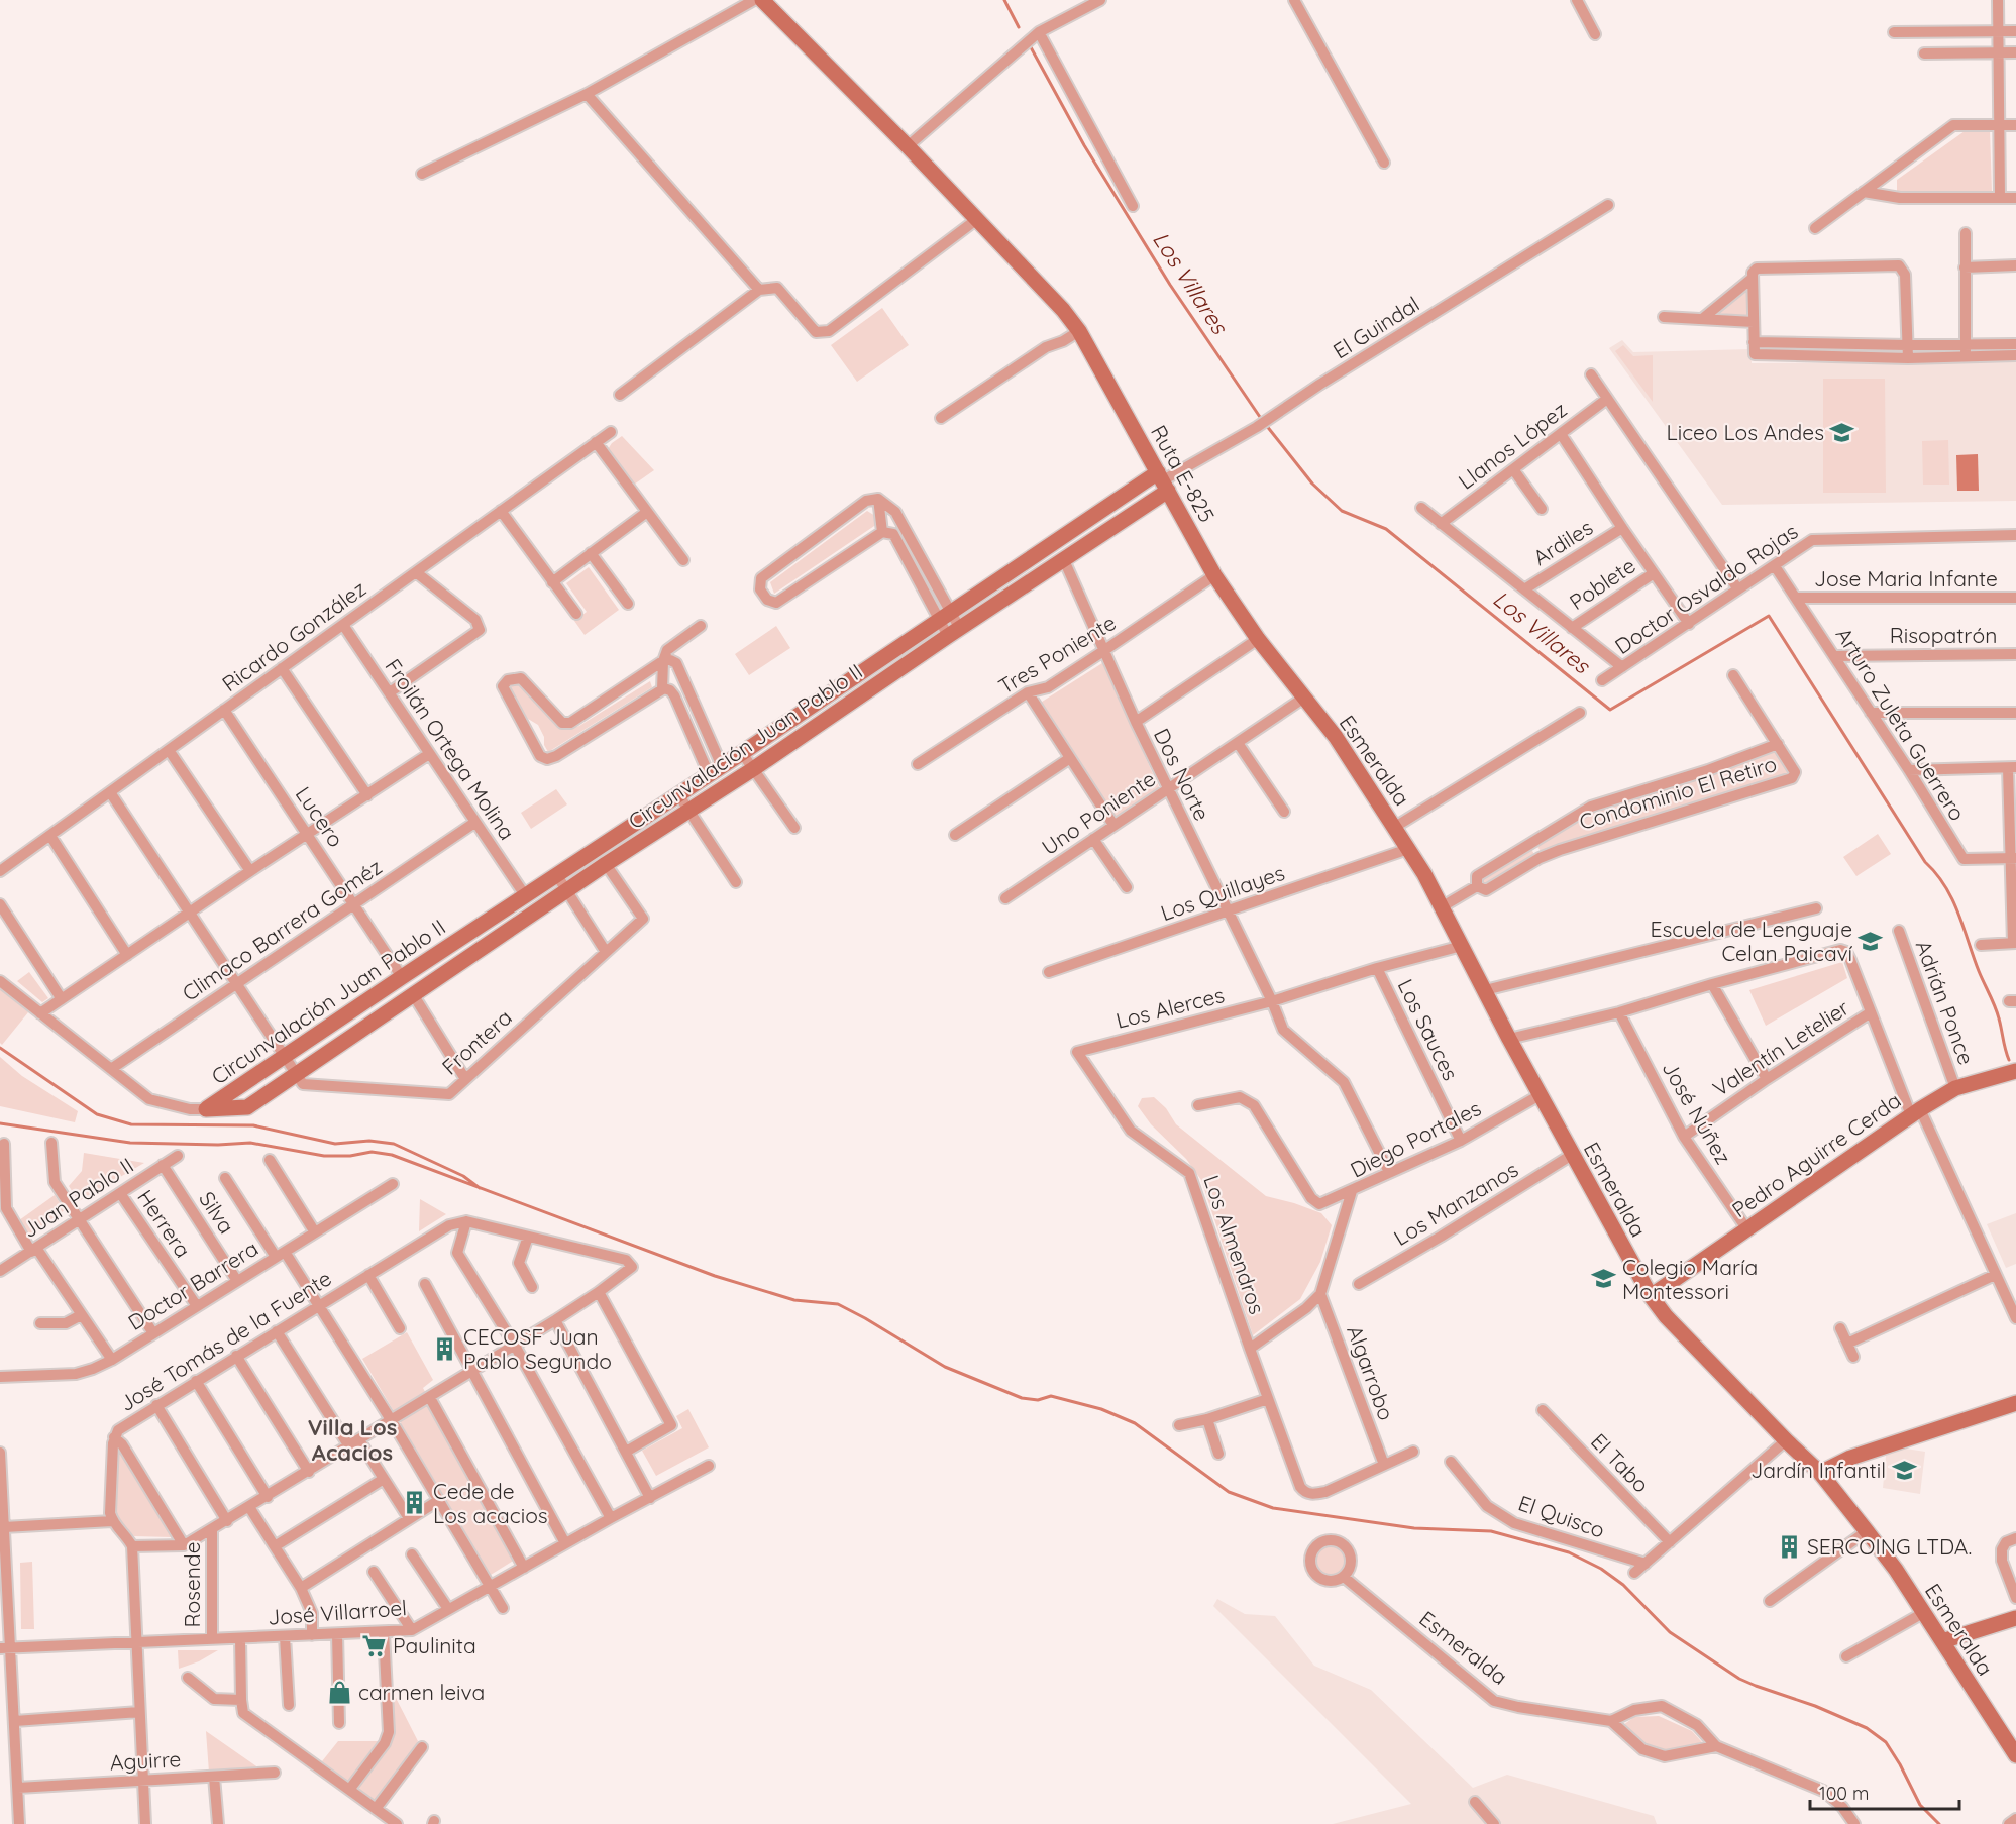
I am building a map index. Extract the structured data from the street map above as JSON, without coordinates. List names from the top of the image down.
{
  "streets": {
    "street": [
      "El Guindal",
      "Llanos López",
      "Ruta E-825",
      "Ardiles",
      "Jose Maria Infante",
      "Poblete",
      "Doctor Osvaldo Rojas",
      "Risopatrón",
      "Ricardo González",
      "Tres Poniente",
      "Arturo Zuleta Guerrero",
      "Circunvalación Juan Pablo II",
      "Froilán Ortega Molina",
      "Esmeralda",
      "Dos Norte",
      "Condominio El Retiro",
      "Uno Poniente",
      "Lucero",
      "Los Quillayes",
      "Climaco Barrera Goméz",
      "Adrián Ponce",
      "Los Alerces",
      "Los Sauces",
      "Frontera",
      "Valentín Letelier",
      "José Núñez",
      "Diego Portales",
      "Pedro Aguirre Cerda",
      "Juan Pablo II",
      "Los Manzanos",
      "Silva",
      "Herrera",
      "Los Almendros",
      "Doctor Barrera",
      "José Tomás de la Fuente",
      "Algarrobo",
      "El Tabo",
      "El Quisco",
      "Rosende",
      "José Villarroel",
      "Aguirre"
    ]
  },
  "crossings": [
    ["El Guindal", "Ruta E-825"],
    ["El Guindal", "Circunvalación Juan Pablo II"],
    ["Ruta E-825", "Tres Poniente"],
    ["Ruta E-825", "Circunvalación Juan Pablo II"],
    ["Ruta E-825", "Esmeralda"],
    ["Jose Maria Infante", "Arturo Zuleta Guerrero"],
    ["Doctor Osvaldo Rojas", "Arturo Zuleta Guerrero"],
    ["Risopatrón", "Arturo Zuleta Guerrero"],
    ["Ricardo González", "Froilán Ortega Molina"],
    ["Ricardo González", "Lucero"],
    ["Tres Poniente", "Dos Norte"],
    ["Circunvalación Juan Pablo II", "Froilán Ortega Molina"],
    ["Circunvalación Juan Pablo II", "Dos Norte"],
    ["Circunvalación Juan Pablo II", "Lucero"],
    ["Circunvalación Juan Pablo II", "Frontera"],
    ["Froilán Ortega Molina", "Climaco Barrera Goméz"],
    ["Esmeralda", "Condominio El Retiro"],
    ["Esmeralda", "Uno Poniente"],
    ["Esmeralda", "Los Quillayes"],
    ["Esmeralda", "Los Alerces"],
    ["Esmeralda", "Diego Portales"],
    ["Esmeralda", "Pedro Aguirre Cerda"],
    ["Esmeralda", "Los Manzanos"],
    ["Dos Norte", "Uno Poniente"],
    ["Dos Norte", "Los Quillayes"],
    ["Dos Norte", "Los Alerces"],
    ["Lucero", "Climaco Barrera Goméz"],
    ["Adrián Ponce", "Pedro Aguirre Cerda"],
    ["Los Alerces", "Los Sauces"],
    ["Los Alerces", "Los Almendros"],
    ["Los Sauces", "Diego Portales"],
    ["Valentín Letelier", "José Núñez"],
    ["José Núñez", "Pedro Aguirre Cerda"],
    ["Diego Portales", "Algarrobo"],
    ["Juan Pablo II", "Silva"],
    ["Juan Pablo II", "Herrera"],
    ["Silva", "Doctor Barrera"],
    ["Herrera", "Doctor Barrera"],
    ["Los Almendros", "Algarrobo"],
    ["Rosende", "José Villarroel"]
  ],
  "districts": ["Villa Los Acacios"],
  "water": ["Los Villares"],
  "places": {
    "school or university": [
      "Liceo Los Andes",
      "Escuela de Lenguaje Celan Paicaví",
      "Colegio María Montessori",
      "Jardín Infantil"
    ],
    "building": ["CECOSF Juan Pablo Segundo", "Cede de Los acacios", "SERCOING LTDA."],
    "supermarket": ["Paulinita"],
    "shop": ["carmen leiva"]
  },
  "scale_bar": "100 m"
}
